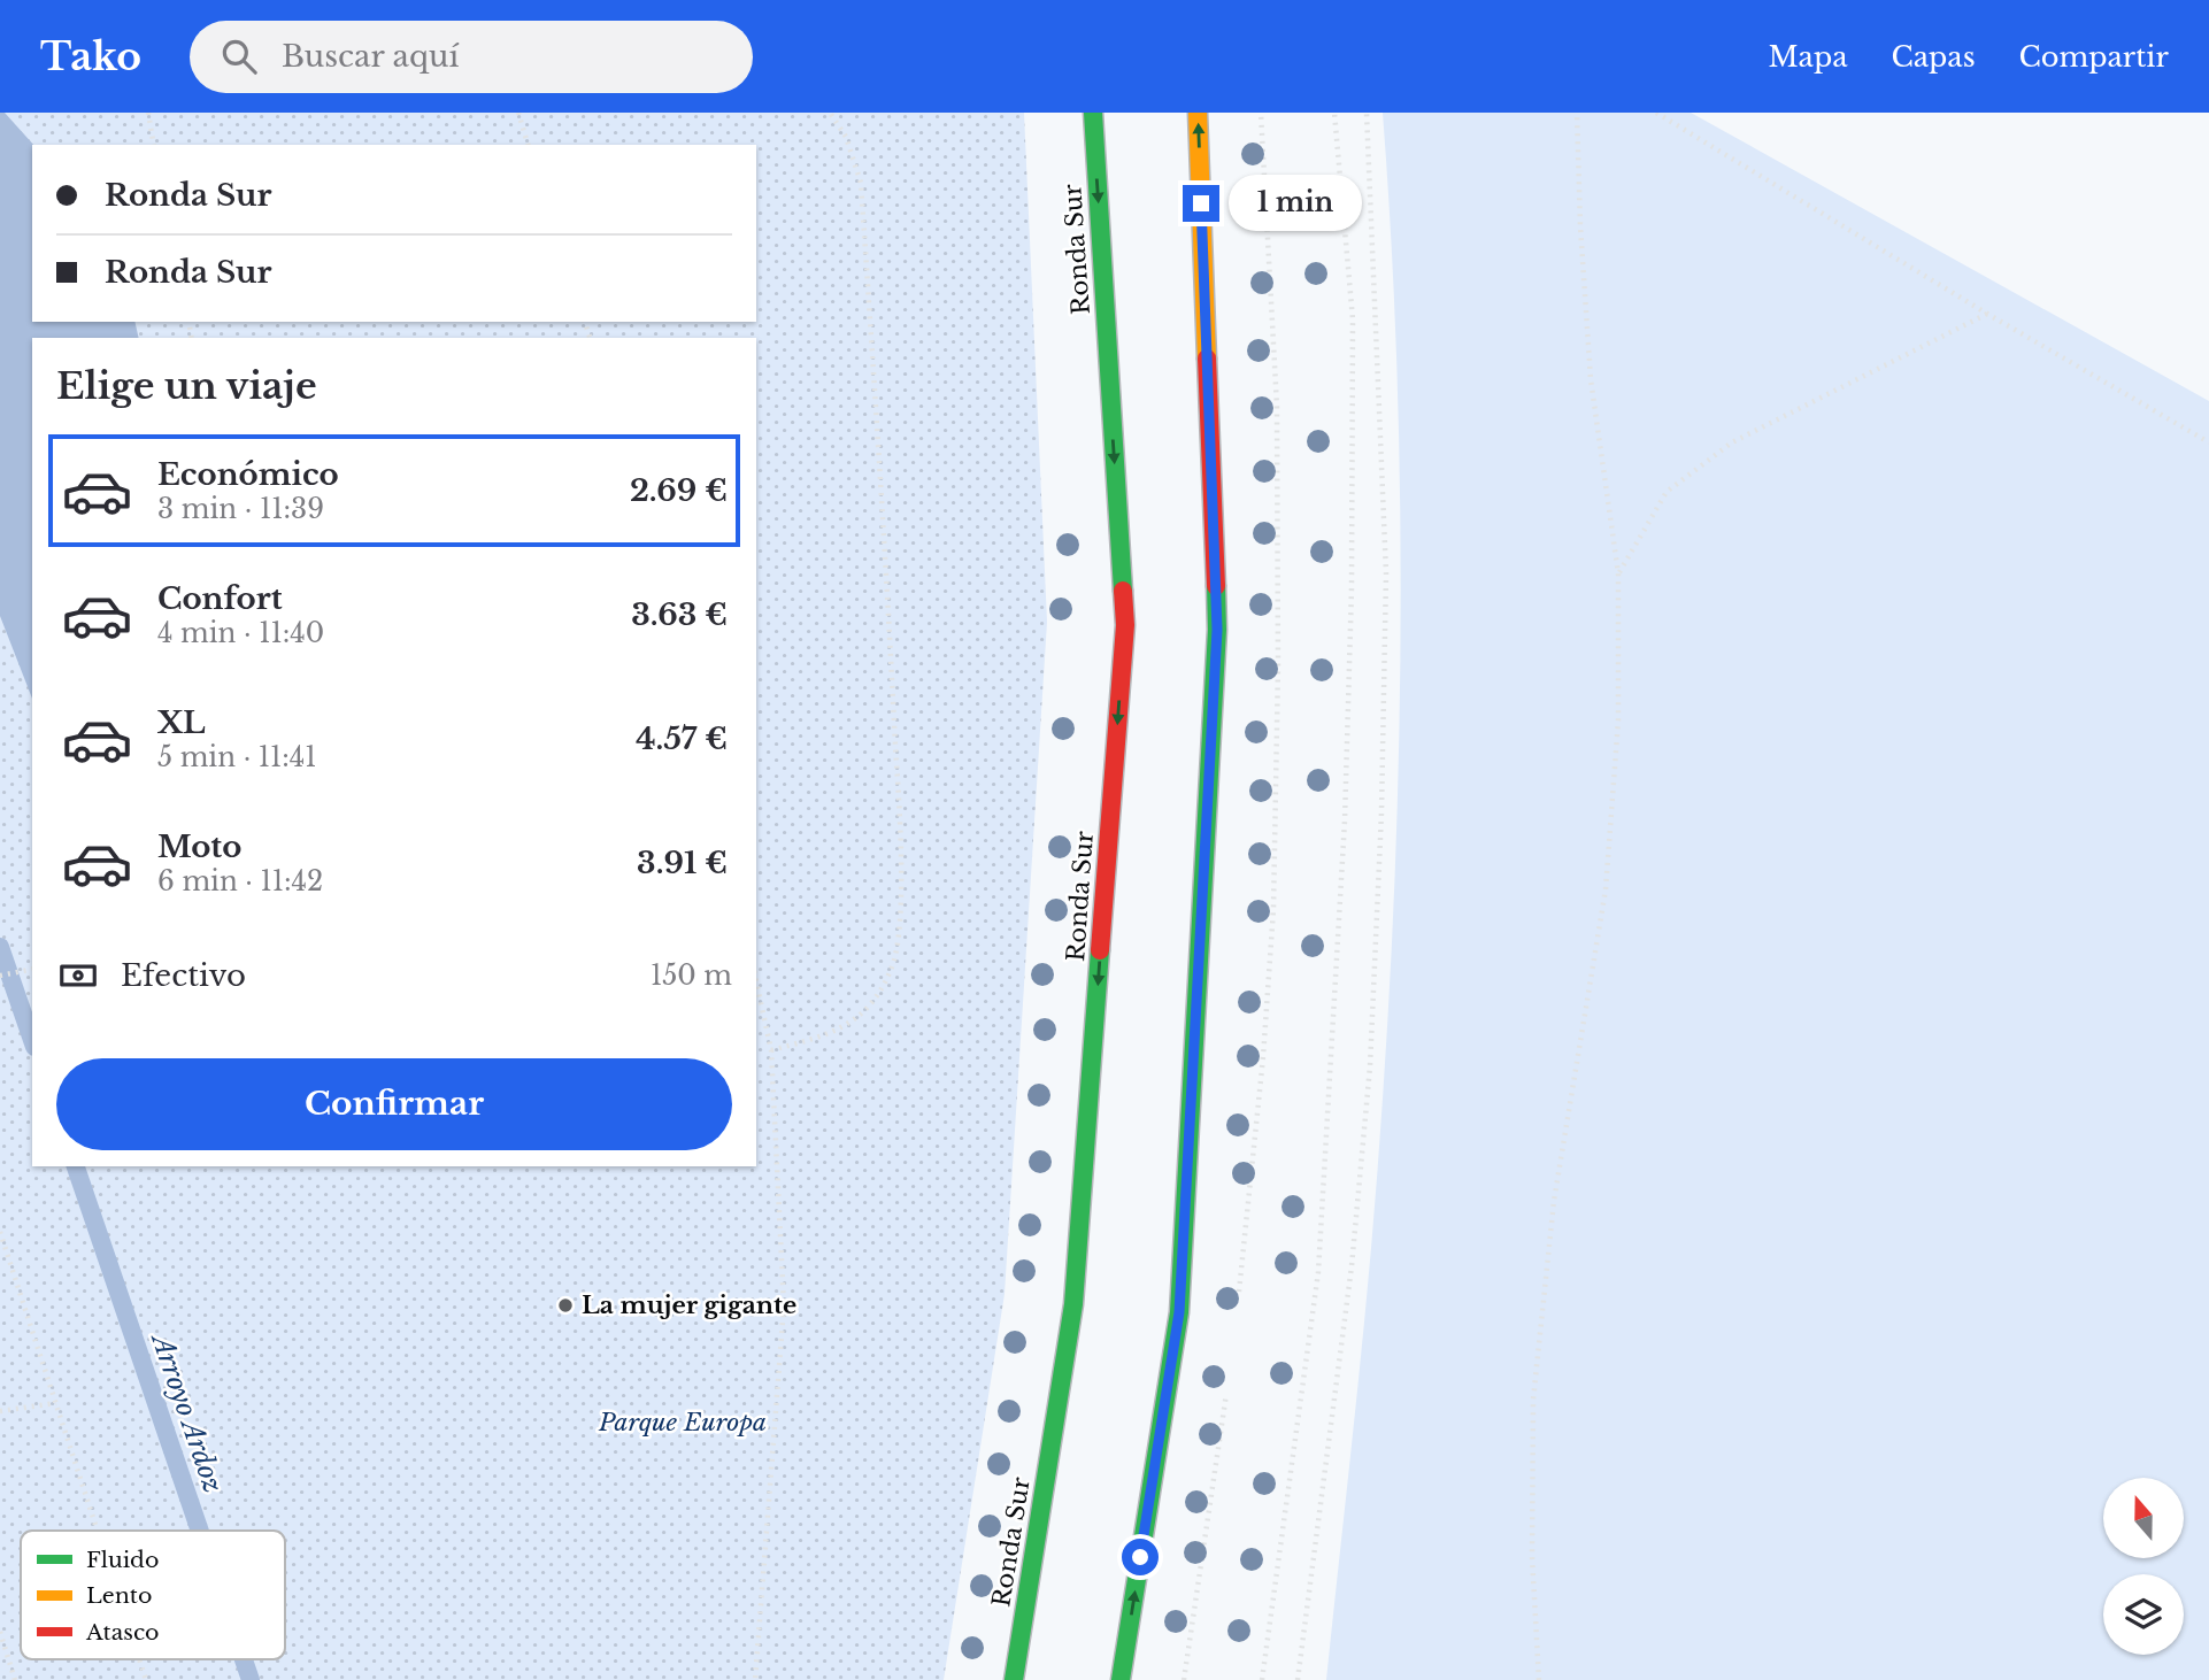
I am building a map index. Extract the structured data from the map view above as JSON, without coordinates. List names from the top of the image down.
{
  "streets": {
    "main road": ["Ronda Sur"]
  },
  "water": ["Arroyo Ardoz"],
  "parks": ["Parque Europa"],
  "places": ["La mujer gigante"],
  "legend": ["Fluido", "Lento", "Atasco"],
  "north": "top",
  "page": {
    "header": "Tako",
    "search": "Buscar aquí",
    "nav": ["Mapa", "Capas", "Compartir"],
    "banner": ["Ronda Sur", "Ronda Sur"],
    "bubble": "1 min",
    "heading": "Elige un viaje",
    "list": [
      {
        "name": "Económico",
        "note": "3 min · 11:39",
        "value": "2.69 €"
      },
      {
        "name": "Confort",
        "note": "4 min · 11:40",
        "value": "3.63 €"
      },
      {
        "name": "XL",
        "note": "5 min · 11:41",
        "value": "4.57 €"
      },
      {
        "name": "Moto",
        "note": "6 min · 11:42",
        "value": "3.91 €"
      }
    ],
    "pay": ["Efectivo", "150 m"],
    "buttons": "Confirmar"
  }
}
